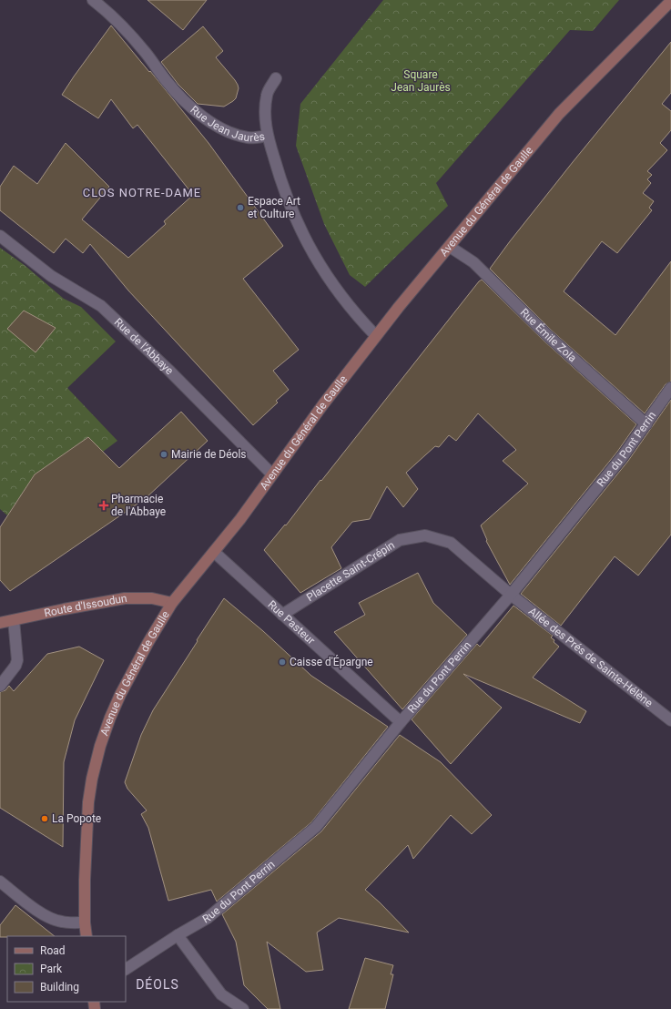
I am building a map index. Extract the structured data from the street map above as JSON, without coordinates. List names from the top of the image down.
{
  "streets": {
    "main road": ["Avenue du Général de Gaulle", "Route d'Issoudun"],
    "street": [
      "Rue Jean Jaurès",
      "Rue Émile Zola",
      "Rue de l'Abbaye",
      "Rue du Pont Perrin",
      "Placette Saint-Crépin",
      "Rue Pasteur",
      "Allée des Prés de Sainte-Hélène"
    ]
  },
  "crossings": [
    ["Rue Jean Jaurès", "Avenue du Général de Gaulle"],
    ["Avenue du Général de Gaulle", "Rue Émile Zola"],
    ["Avenue du Général de Gaulle", "Rue de l'Abbaye"],
    ["Avenue du Général de Gaulle", "Route d'Issoudun"],
    ["Avenue du Général de Gaulle", "Rue Pasteur"],
    ["Rue Émile Zola", "Rue du Pont Perrin"],
    ["Rue du Pont Perrin", "Placette Saint-Crépin"],
    ["Rue du Pont Perrin", "Rue Pasteur"],
    ["Rue du Pont Perrin", "Allée des Prés de Sainte-Hélène"],
    ["Placette Saint-Crépin", "Rue Pasteur"],
    ["Placette Saint-Crépin", "Allée des Prés de Sainte-Hélène"]
  ],
  "districts": ["CLOS NOTRE-DAME", "DÉOLS"],
  "parks": ["Square Jean Jaurès"],
  "places": {
    "other": [
      "Espace Art et Culture",
      "Mairie de Déols",
      "Caisse d'Épargne",
      "La Popote"
    ],
    "health": ["Pharmacie de l'Abbaye"]
  },
  "legend": ["Road", "Park", "Building"]
}
